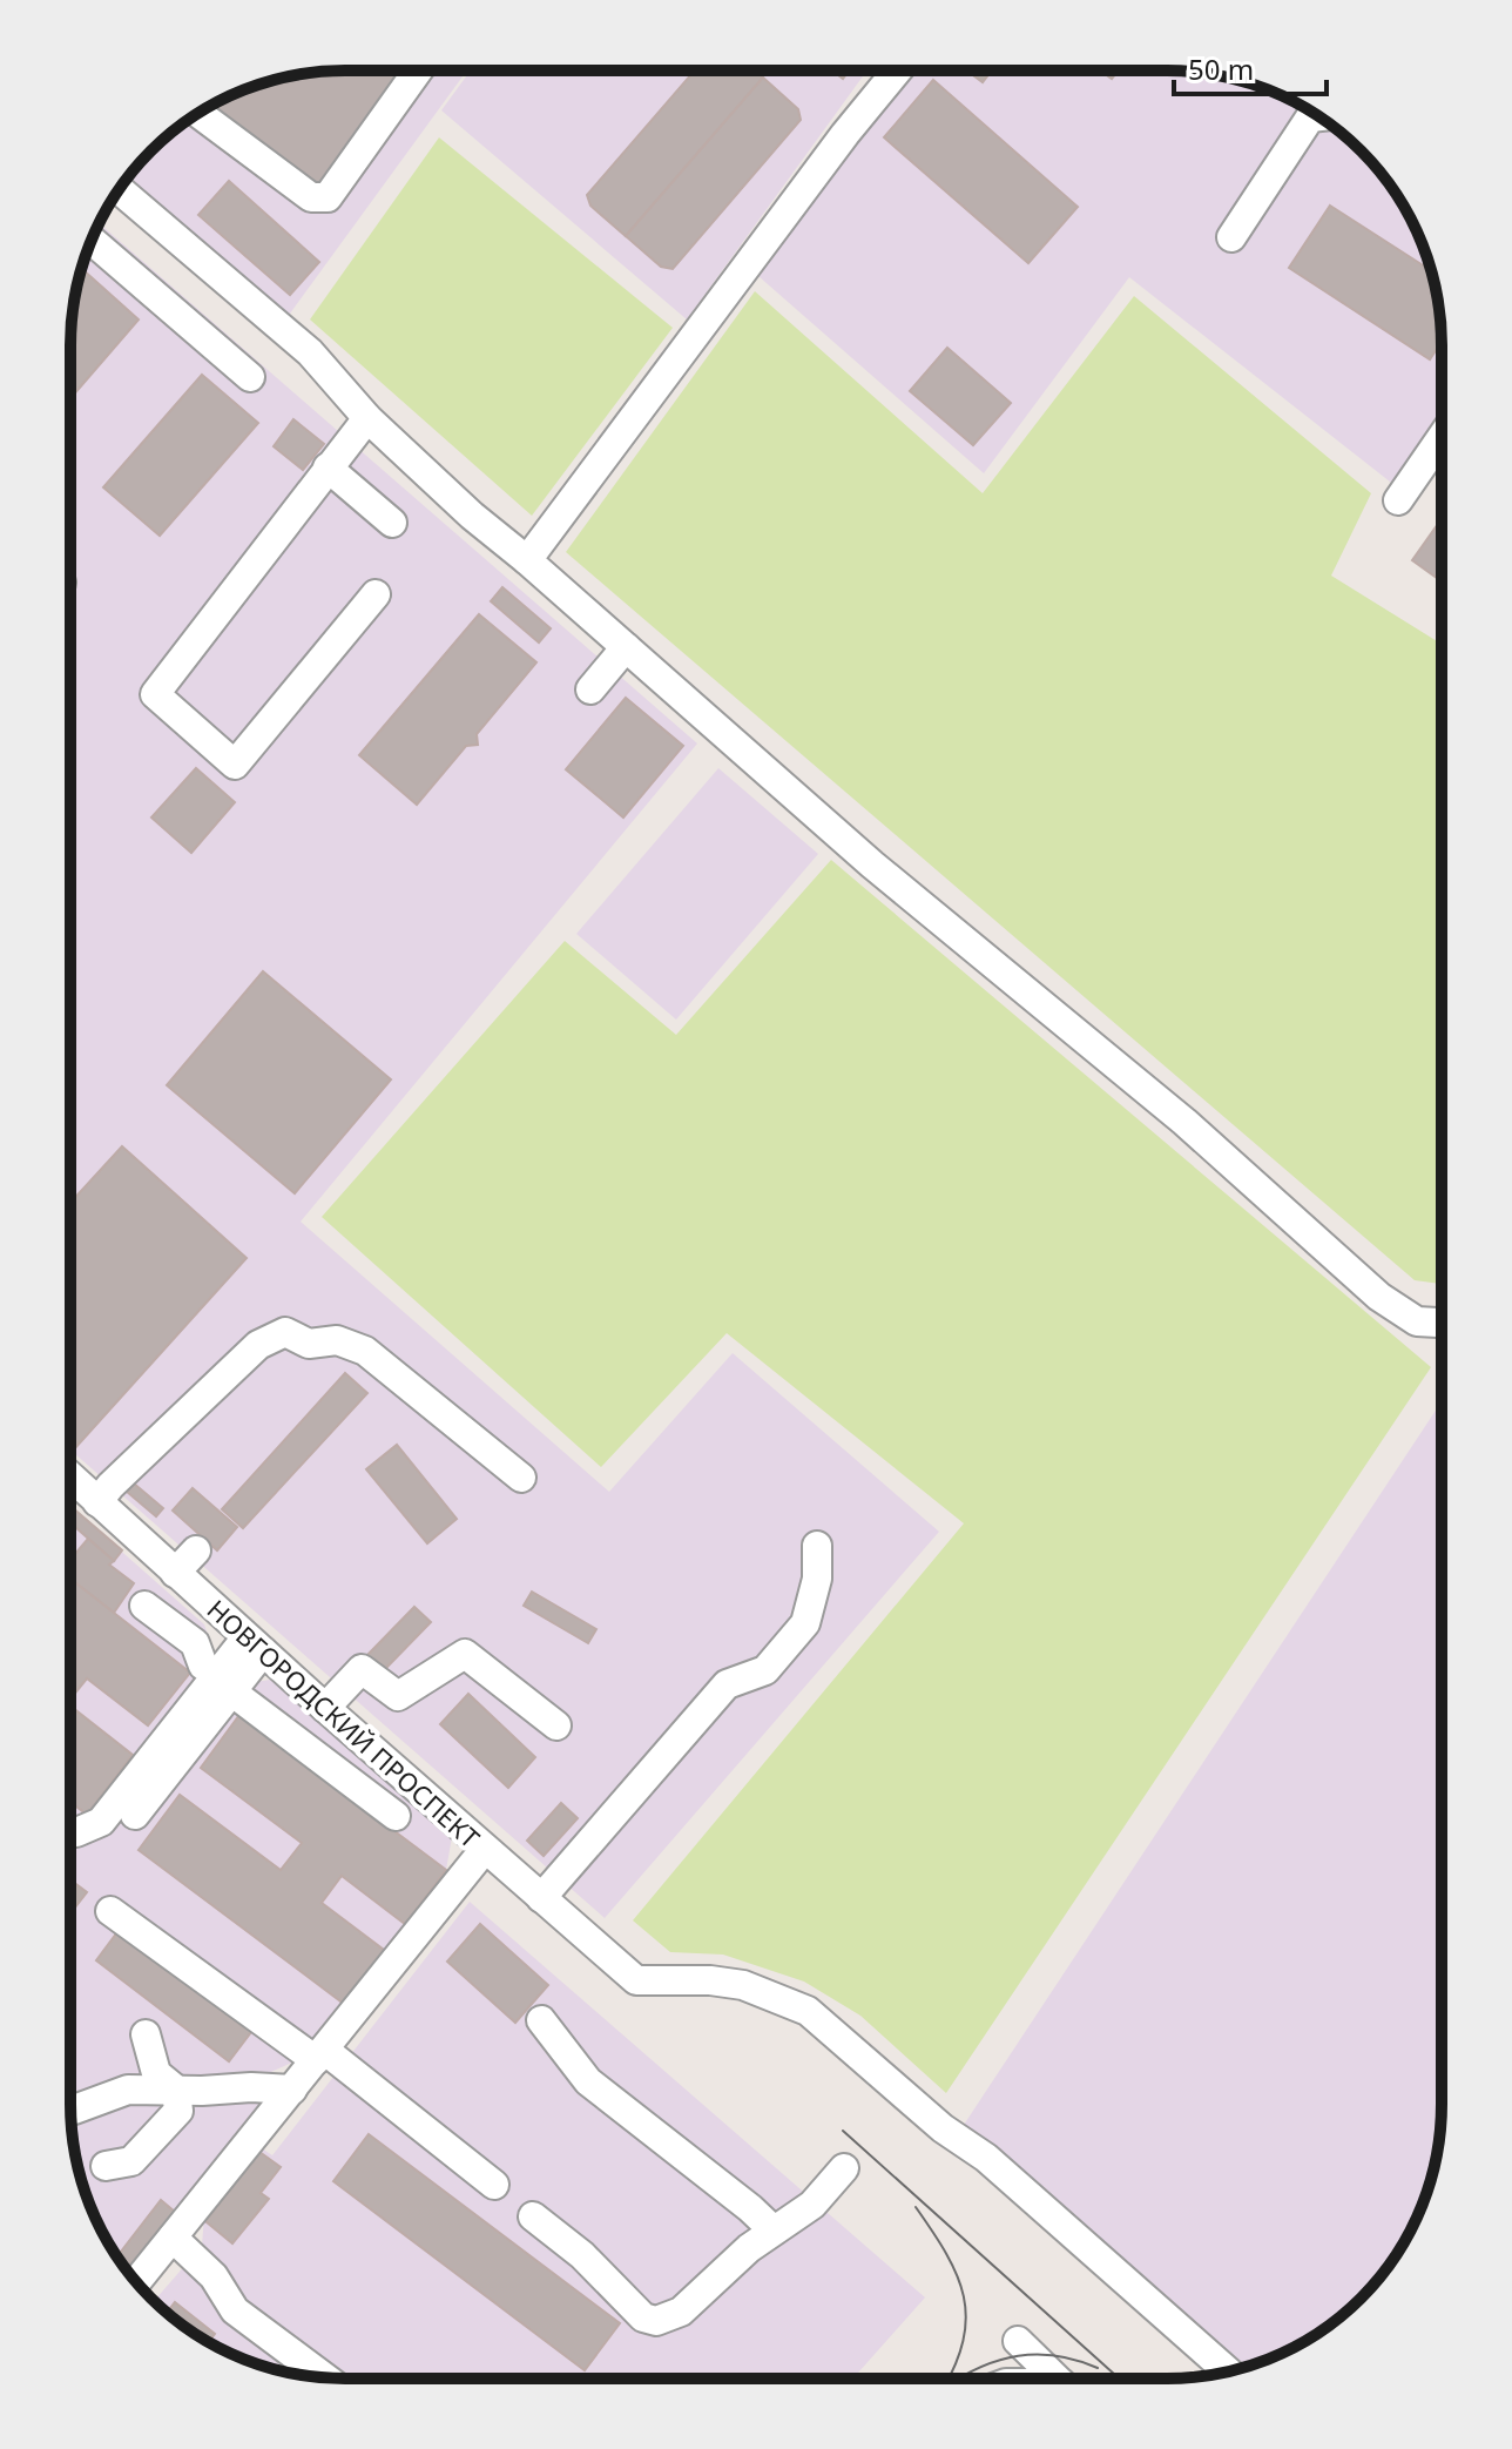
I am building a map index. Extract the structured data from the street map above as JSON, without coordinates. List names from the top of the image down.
{
  "streets": {
    "street": ["НОВГОРОДСКИЙ ПРОСПЕКТ"]
  },
  "scale_bar": "50 m"
}
